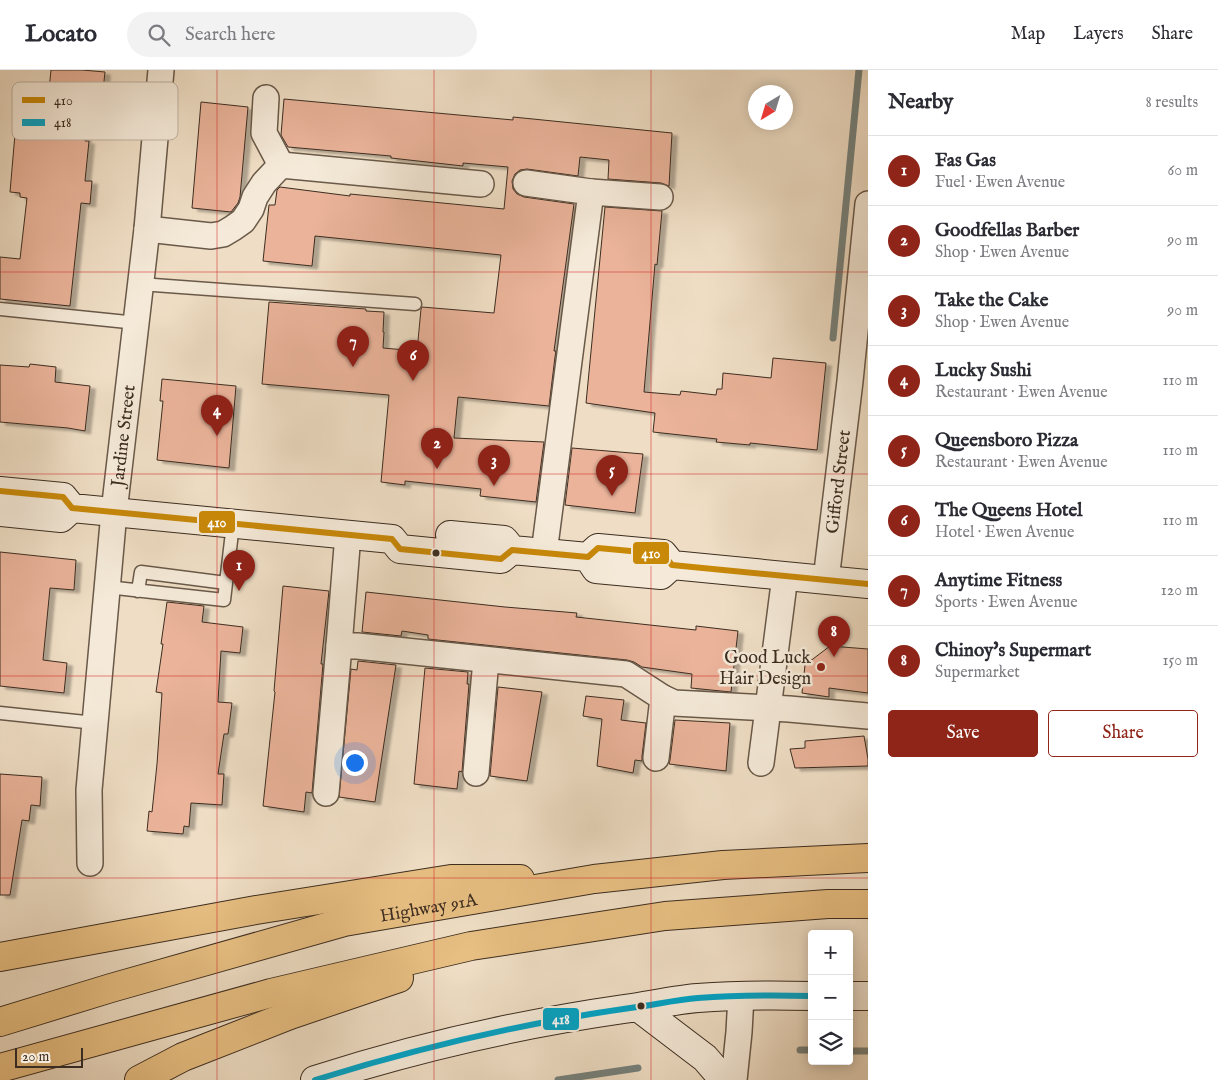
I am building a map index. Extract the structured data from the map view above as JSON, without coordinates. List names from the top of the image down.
{
  "streets": {
    "highway": ["Highway 91A"],
    "street": ["Jardine Street", "Gifford Street"]
  },
  "places": ["Good Luck Hair Design"],
  "lines": ["transit line 410", "transit line 418"],
  "legend": ["410", "418"],
  "scale_bar": "20 m",
  "north": "bottom left",
  "page": {
    "header": "Locato",
    "search": "Search here",
    "nav": ["Map", "Layers", "Share"],
    "heading": ["Nearby", "8 results"],
    "list": [
      {
        "mark": "1",
        "name": "Fas Gas",
        "note": "Fuel · Ewen Avenue",
        "value": "60 m"
      },
      {
        "mark": "2",
        "name": "Goodfellas Barber",
        "note": "Shop · Ewen Avenue",
        "value": "90 m"
      },
      {
        "mark": "3",
        "name": "Take the Cake",
        "note": "Shop · Ewen Avenue",
        "value": "90 m"
      },
      {
        "mark": "4",
        "name": "Lucky Sushi",
        "note": "Restaurant · Ewen Avenue",
        "value": "110 m"
      },
      {
        "mark": "5",
        "name": "Queensboro Pizza",
        "note": "Restaurant · Ewen Avenue",
        "value": "110 m"
      },
      {
        "mark": "6",
        "name": "The Queens Hotel",
        "note": "Hotel · Ewen Avenue",
        "value": "110 m"
      },
      {
        "mark": "7",
        "name": "Anytime Fitness",
        "note": "Sports · Ewen Avenue",
        "value": "120 m"
      },
      {
        "mark": "8",
        "name": "Chinoy's Supermart",
        "note": "Supermarket",
        "value": "150 m"
      }
    ],
    "pins": [
      "7",
      "6",
      "4",
      "2",
      "3",
      "5",
      "1",
      "8"
    ],
    "buttons": ["Save", "Share"],
    "map_buttons": ["+", "−"],
    "scale": "20 m"
  }
}
